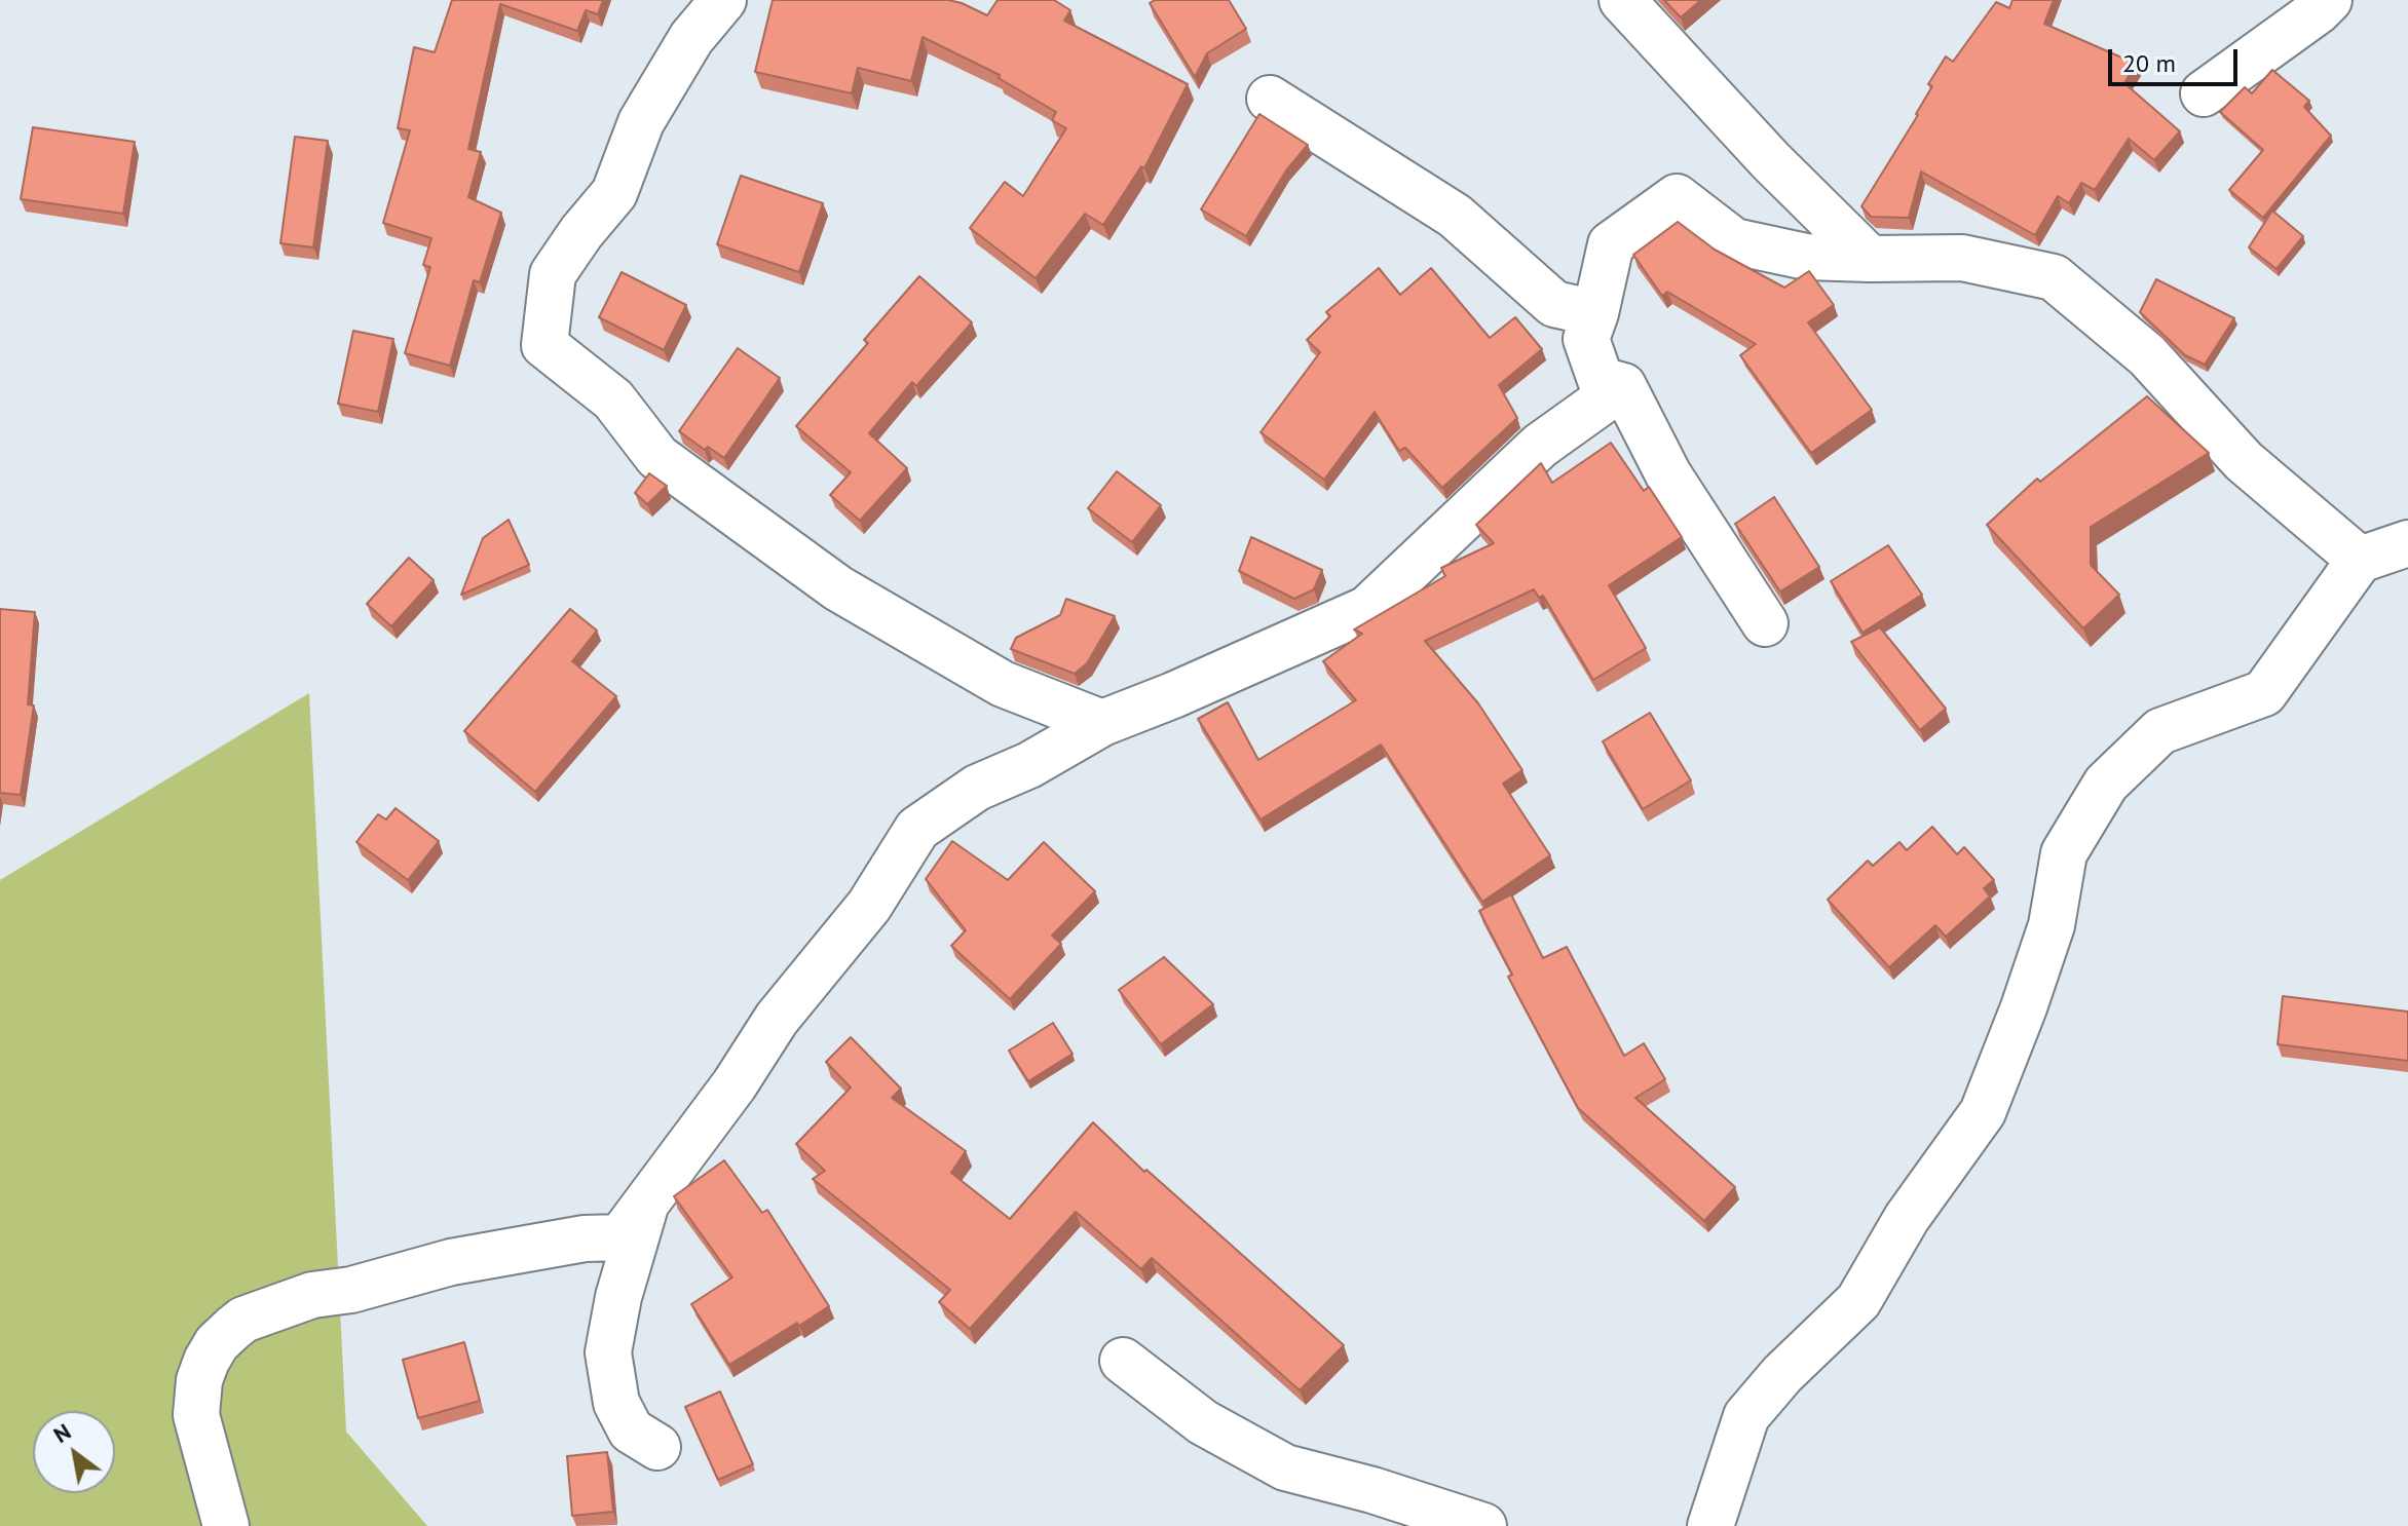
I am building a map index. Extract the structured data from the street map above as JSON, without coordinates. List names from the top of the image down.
{
  "scale_bar": "20 m",
  "north": "top left"
}
